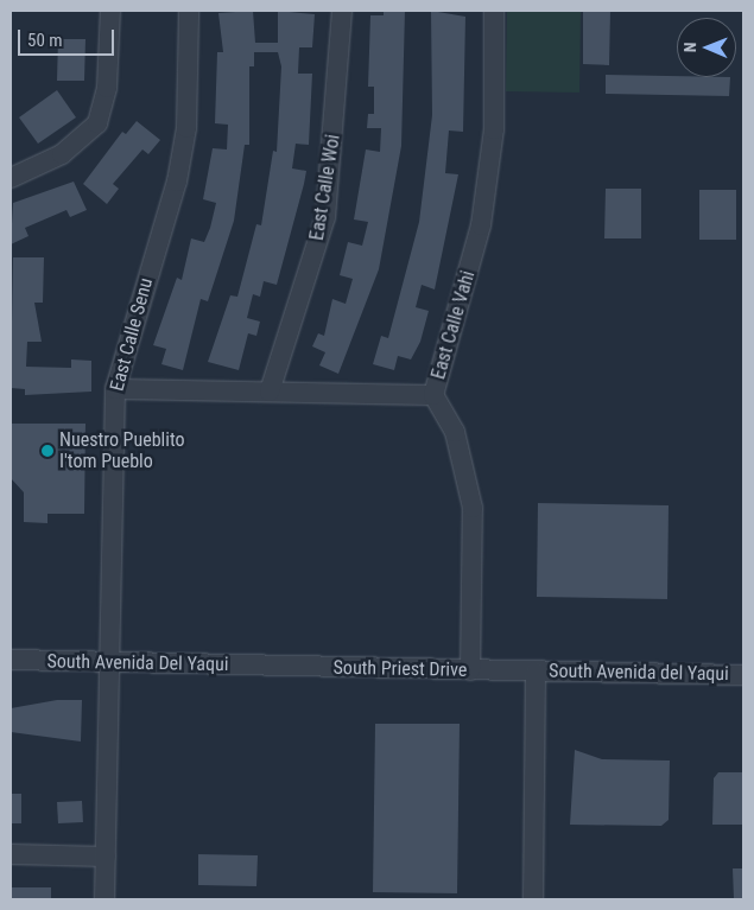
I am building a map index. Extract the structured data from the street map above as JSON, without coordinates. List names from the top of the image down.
{
  "streets": {
    "street": [
      "East Calle Woi",
      "East Calle Vahi",
      "East Calle Senu",
      "South Avenida Del Yaqui",
      "South Priest Drive",
      "South Avenida del Yaqui"
    ]
  },
  "crossings": [
    ["East Calle Vahi", "South Priest Drive"],
    ["East Calle Senu", "South Avenida Del Yaqui"],
    ["South Avenida Del Yaqui", "South Priest Drive"],
    ["South Priest Drive", "South Avenida del Yaqui"]
  ],
  "places": ["Nuestro Pueblito I'tom Pueblo"],
  "scale_bar": "50 m",
  "north": "left"
}
